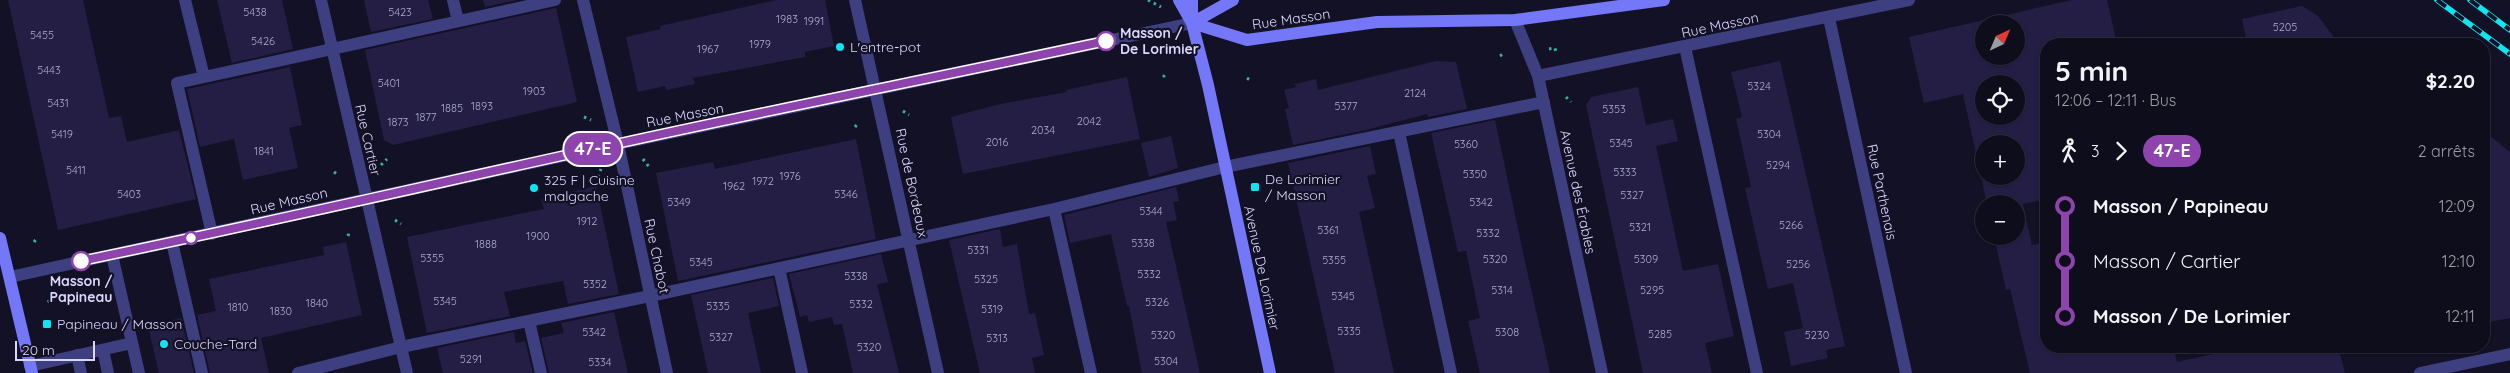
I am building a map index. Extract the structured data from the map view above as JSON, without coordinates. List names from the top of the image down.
{
  "streets": {
    "main road": ["Rue Masson", "Avenue De Lorimier"],
    "street": [
      "Rue Cartier",
      "Rue de Bordeaux",
      "Avenue des Érables",
      "Rue Parthenais",
      "Rue Chabot"
    ]
  },
  "crossings": [
    ["Rue Masson", "Rue Cartier"],
    ["Rue Masson", "Rue de Bordeaux"],
    ["Rue Masson", "Avenue des Érables"],
    ["Rue Masson", "Rue Parthenais"],
    ["Rue Masson", "Rue Chabot"],
    ["Rue Masson", "Avenue De Lorimier"]
  ],
  "places": {
    "other": [
      "Masson / De Lorimier",
      "L'entre-pot",
      "325 F | Cuisine malgache",
      "Masson / Papineau",
      "Couche-Tard"
    ],
    "transit": ["De Lorimier / Masson", "Papineau / Masson"]
  },
  "lines": ["bus line 47-E"],
  "house_numbers": [
    "5438",
    "5423",
    "1983",
    "1991",
    "5205",
    "5455",
    "5426",
    "1979",
    "1967",
    "5443",
    "5401",
    "5324",
    "1903",
    "2124",
    "5431",
    "1893",
    "5377",
    "1885",
    "5353",
    "1877",
    "2042",
    "1873",
    "2034",
    "5419",
    "5304",
    "2016",
    "5345",
    "5360",
    "1841",
    "5294",
    "5411",
    "5333",
    "5350",
    "1976",
    "1972",
    "1962",
    "5403",
    "5346",
    "5327",
    "5349",
    "5342",
    "5344",
    "1912",
    "5266",
    "5321",
    "5361",
    "5332",
    "1900",
    "5338",
    "1888",
    "5331",
    "5355",
    "5320",
    "5309",
    "5355",
    "5345",
    "5256",
    "5332",
    "5338",
    "5325",
    "5352",
    "5314",
    "5295",
    "5345",
    "5345",
    "5326",
    "1840",
    "5332",
    "5335",
    "1810",
    "5319",
    "1830",
    "5335",
    "5342",
    "5308",
    "5285",
    "5320",
    "5230",
    "5327",
    "5313",
    "5320",
    "5291",
    "5304",
    "5334"
  ],
  "scale_bar": "20 m",
  "north": "top right",
  "page": {
    "on_map": "47-E",
    "map_buttons": ["+", "−"],
    "heading": ["5 min", "12:06 – 12:11 · Bus", "$2.20"],
    "legs": ["3", "47-E", "2 arrêts"],
    "list": [
      {
        "name": "Masson / Papineau",
        "value": "12:09"
      },
      {
        "name": "Masson / Cartier",
        "value": "12:10"
      },
      {
        "name": "Masson / De Lorimier",
        "value": "12:11"
      }
    ],
    "scale": "20 m"
  }
}
